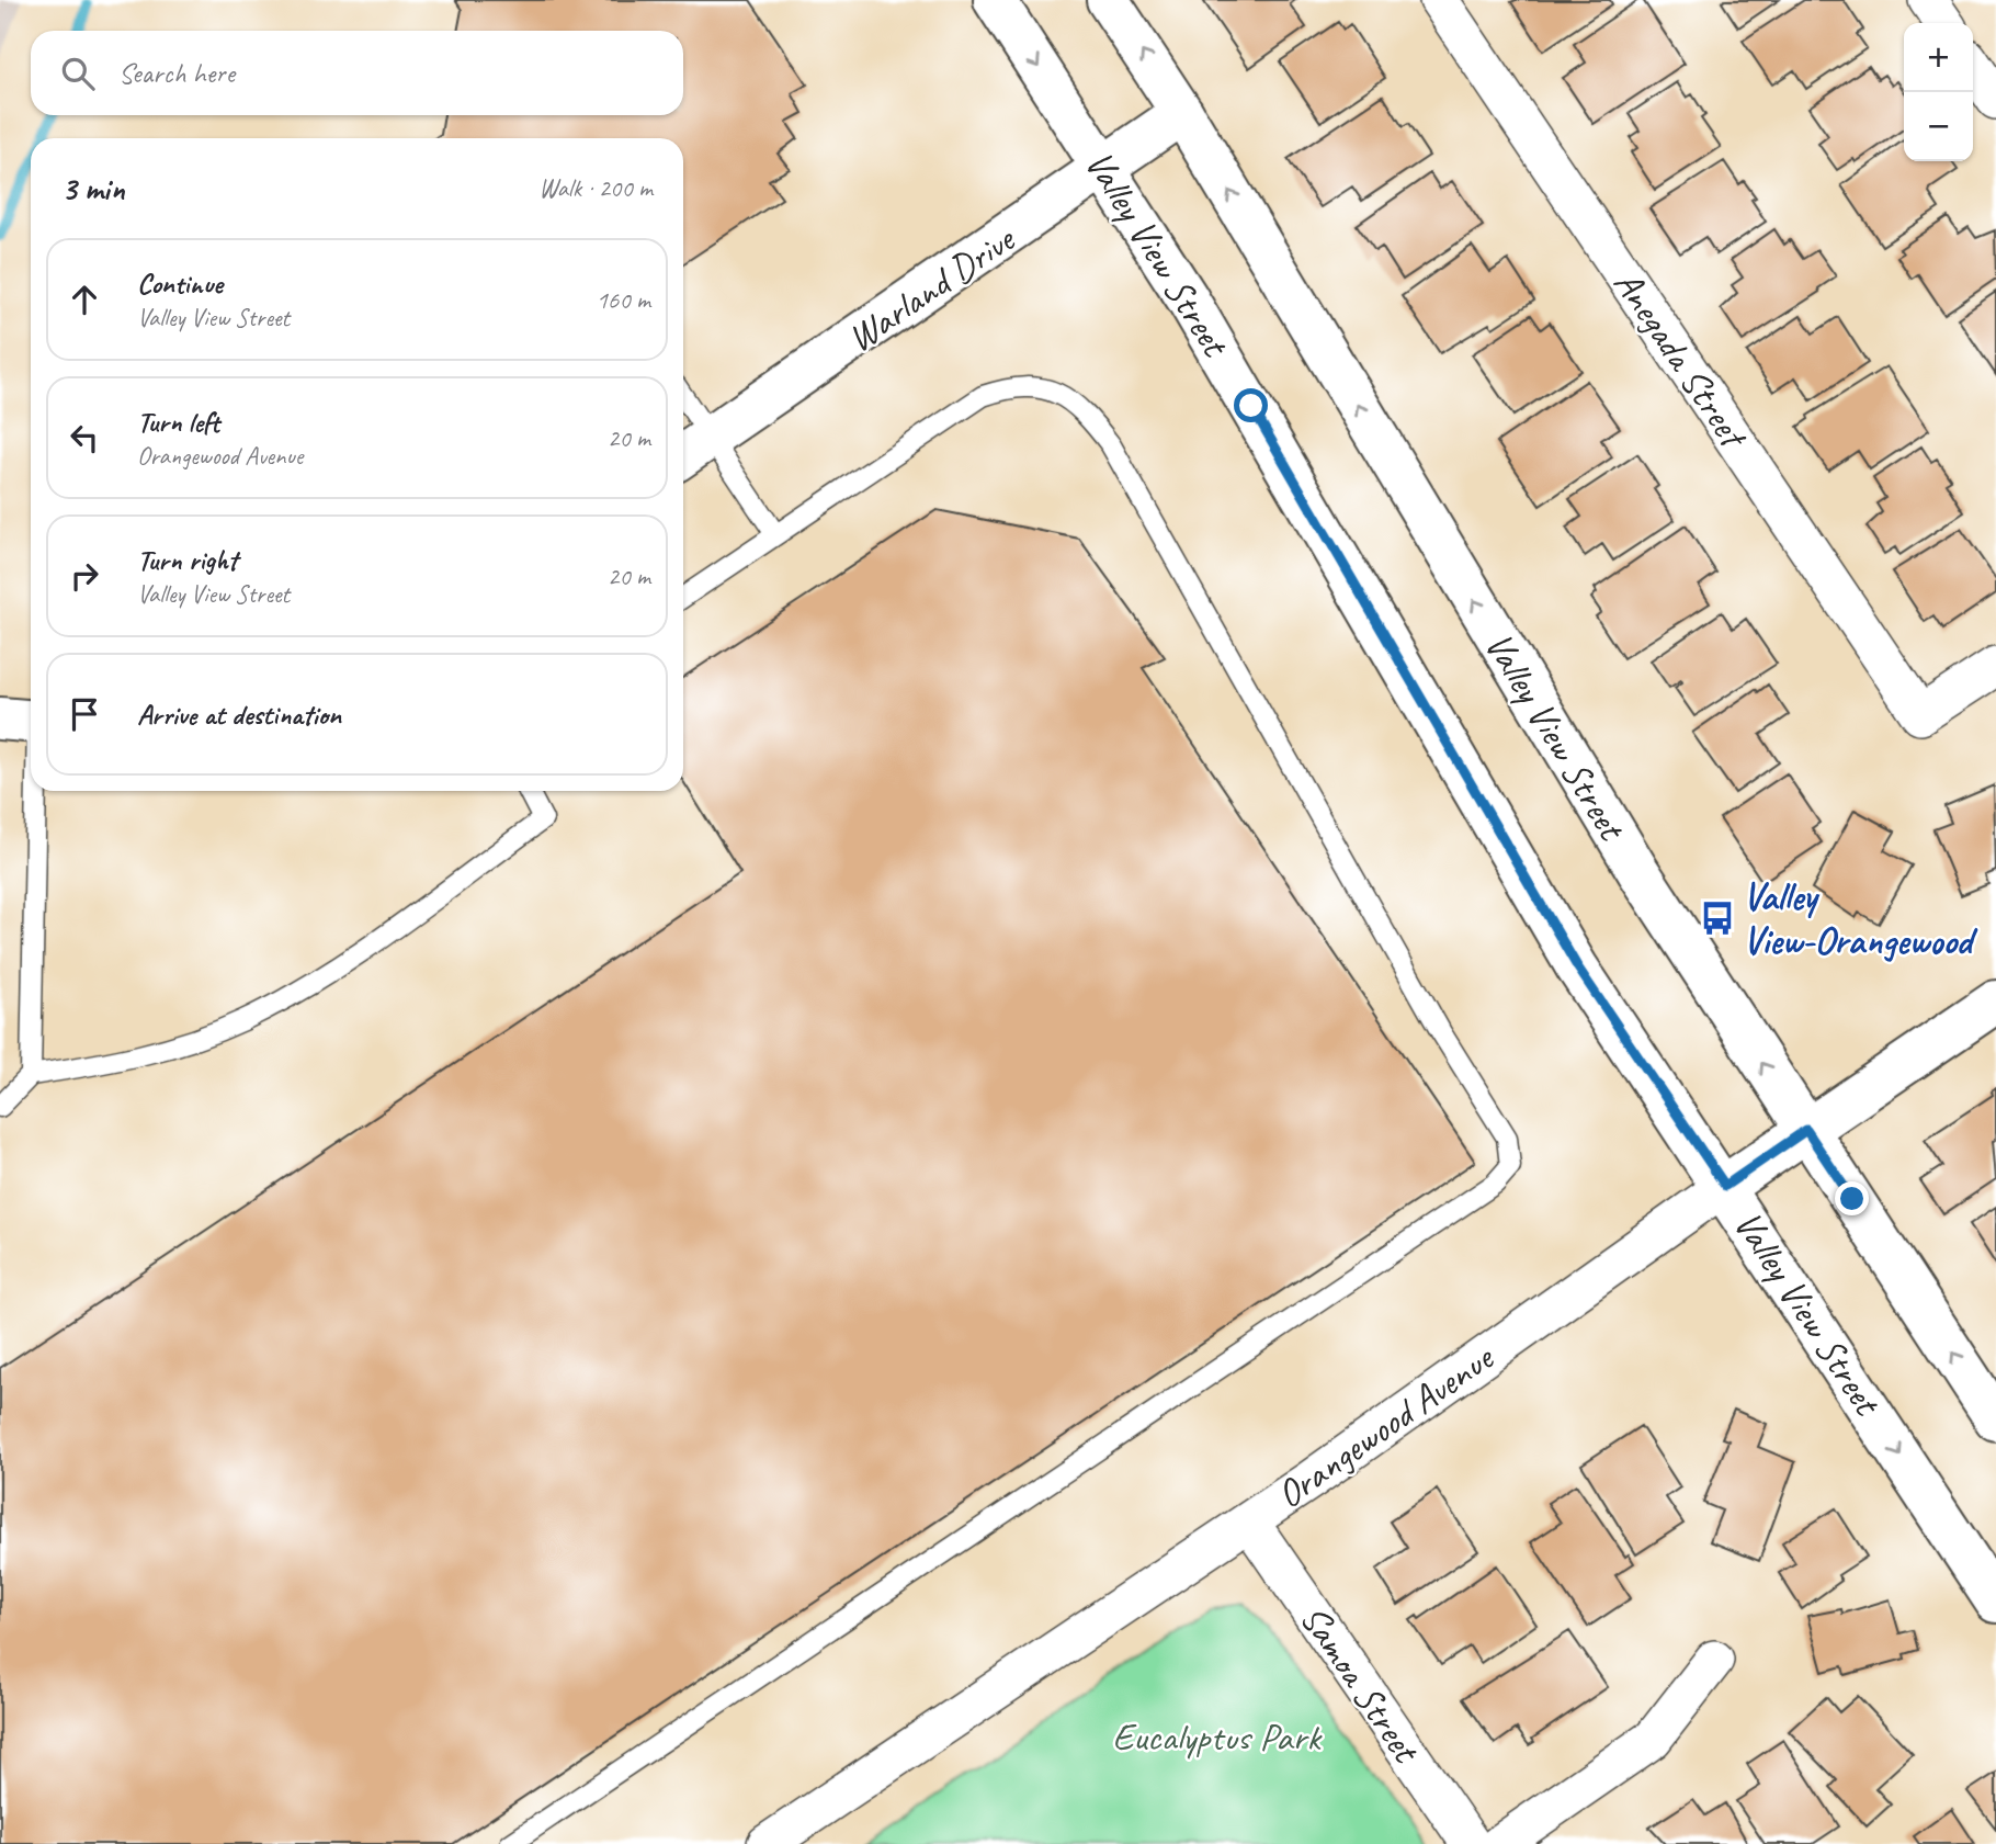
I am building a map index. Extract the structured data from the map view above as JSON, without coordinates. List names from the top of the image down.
{
  "streets": {
    "main road": ["Valley View Street", "Warland Drive", "Orangewood Avenue"],
    "street": ["Anegada Street", "Samoa Street"]
  },
  "crossings": [
    ["Valley View Street", "Warland Drive"],
    ["Valley View Street", "Orangewood Avenue"],
    ["Orangewood Avenue", "Samoa Street"]
  ],
  "parks": ["Eucalyptus Park"],
  "places": {
    "bus stop": ["Valley View-Orangewood"]
  },
  "page": {
    "map_buttons": ["+", "−"],
    "search": "Search here",
    "heading": ["3 min", "Walk · 200 m"],
    "list": [
      ["Continue", "Valley View Street", "160 m"],
      ["Turn left", "Orangewood Avenue", "20 m"],
      ["Turn right", "Valley View Street", "20 m"],
      "Arrive at destination"
    ]
  }
}
